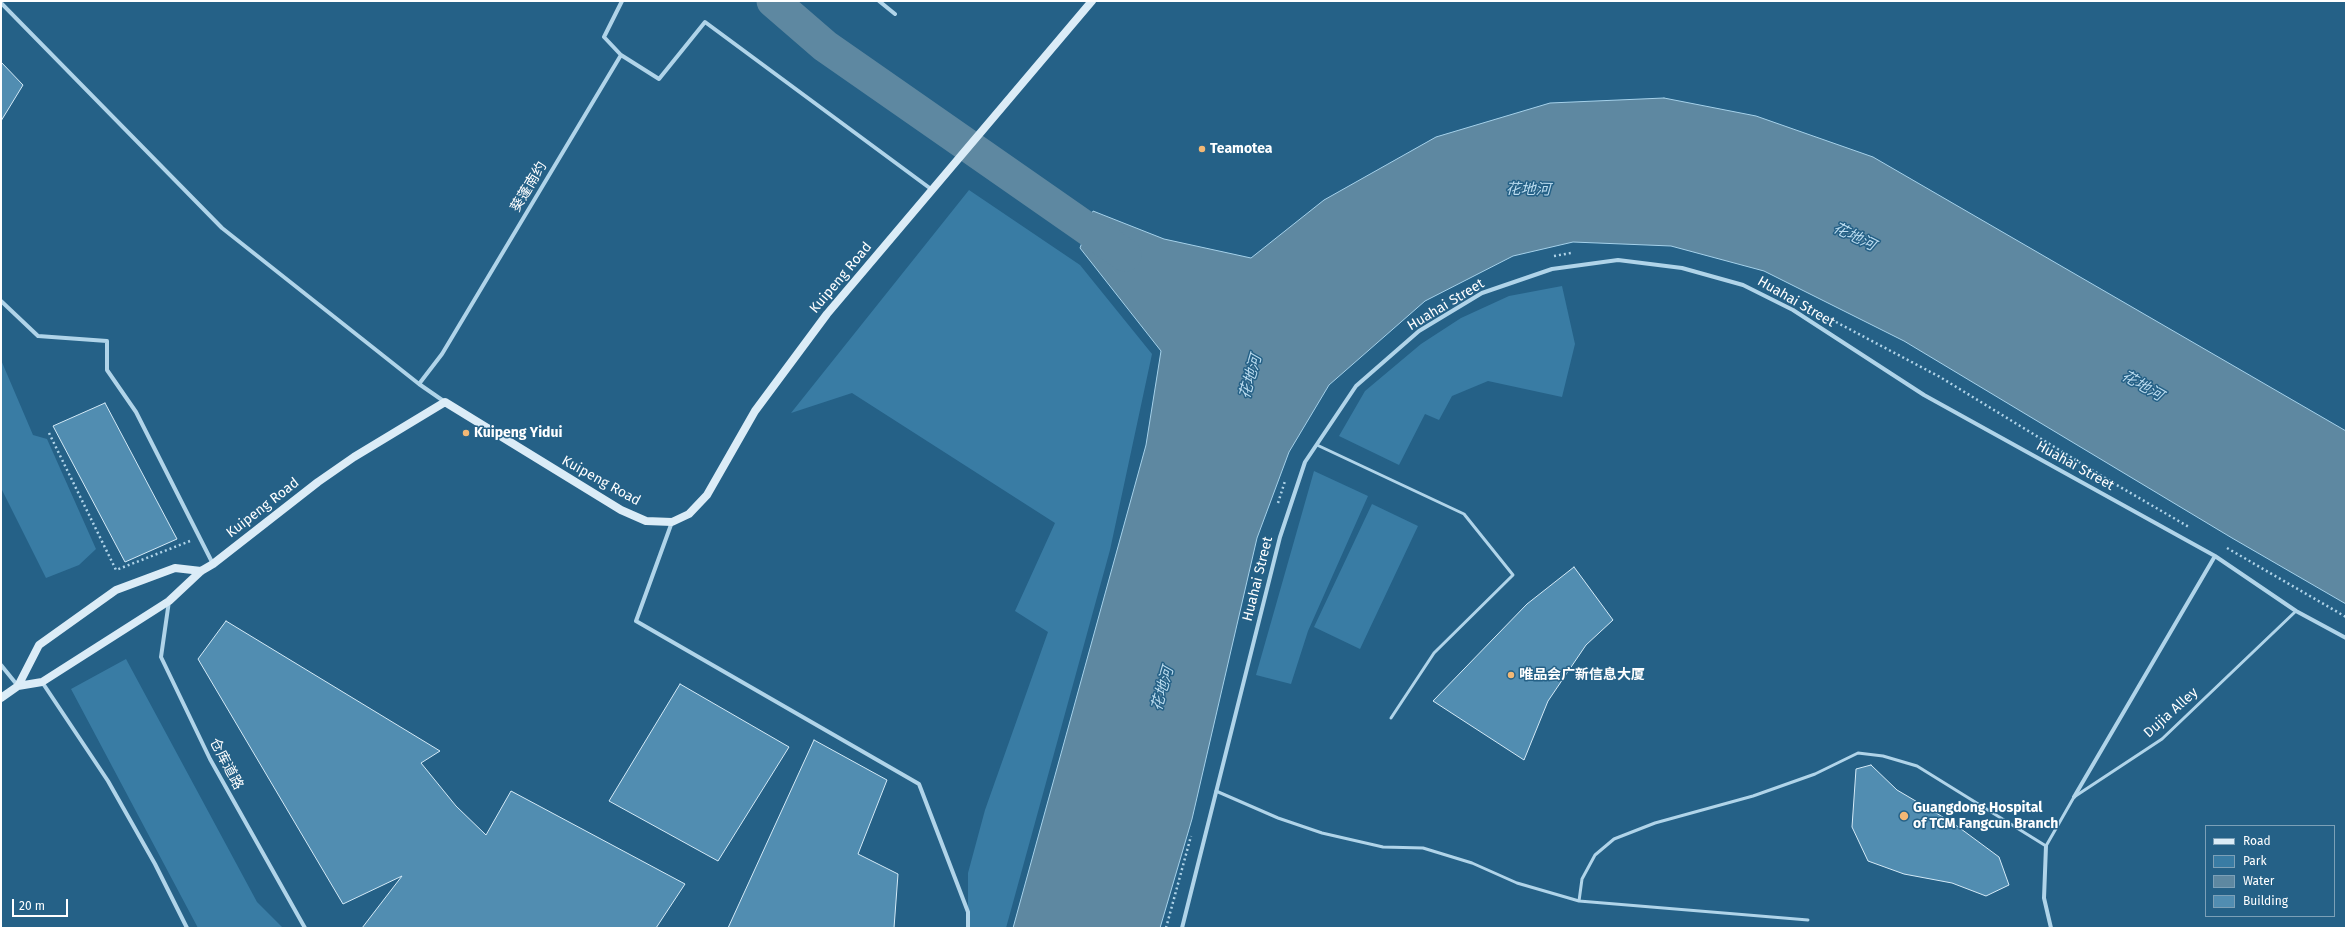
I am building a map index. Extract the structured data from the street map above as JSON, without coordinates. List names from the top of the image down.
{
  "streets": {
    "street": [
      "葵蓬南约",
      "Kuipeng Road",
      "Huahai Street",
      "仓库道路"
    ],
    "lane": ["Dujia Alley"]
  },
  "crossings": [
    ["Kuipeng Road", "仓库道路"],
    ["Huahai Street", "Dujia Alley"]
  ],
  "water": ["花地河"],
  "places": [
    "Teamotea",
    "Kuipeng Yidui",
    "唯品会广新信息大厦",
    "Guangdong Hospital of TCM Fangcun Branch"
  ],
  "legend": [
    "Road",
    "Park",
    "Water",
    "Building"
  ],
  "scale_bar": "20 m"
}
